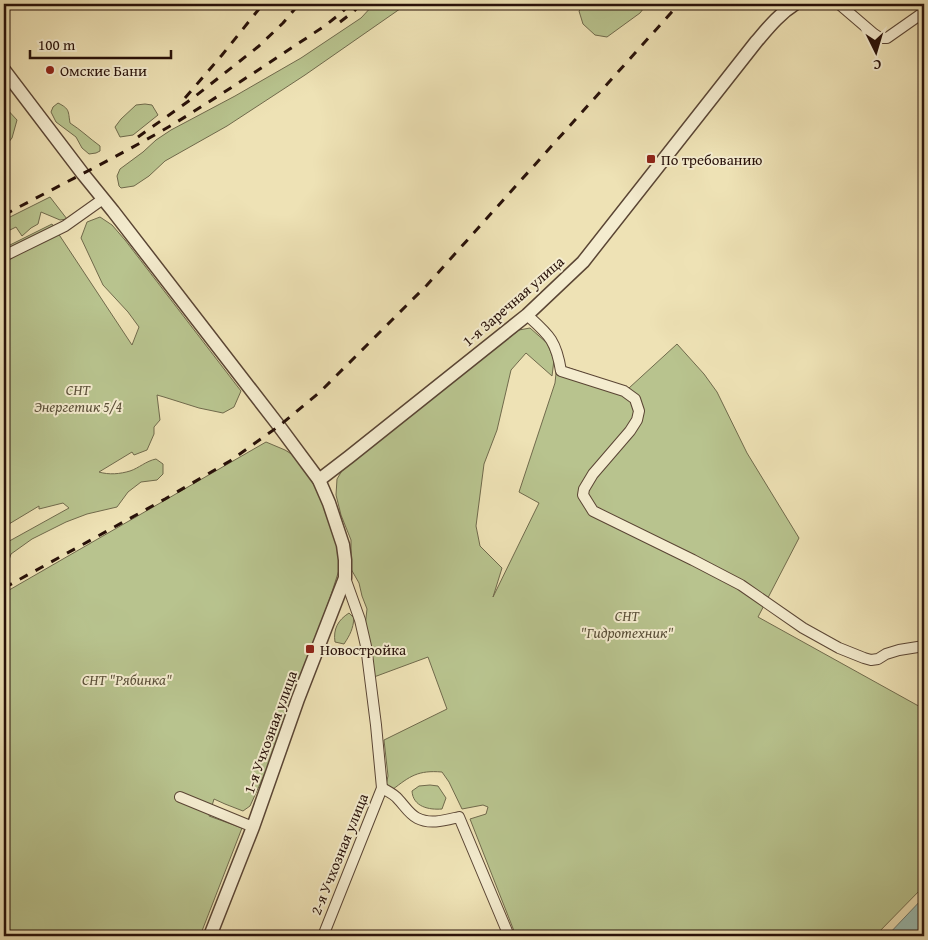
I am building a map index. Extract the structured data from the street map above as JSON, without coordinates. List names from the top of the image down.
{
  "streets": {
    "street": ["1-я Заречная улица", "1-я Учхозная улица", "2-я Учхозная улица"]
  },
  "crossings": [
    ["1-я Заречная улица", "1-я Учхозная улица"],
    ["1-я Учхозная улица", "2-я Учхозная улица"]
  ],
  "parks": ["СНТ Энергетик 5/4", "СНТ \"Гидротехник\"", "СНТ \"Рябинка\""],
  "places": {
    "other": ["Омские Бани"],
    "transit": ["По требованию", "Новостройка"]
  },
  "scale_bar": "100 m",
  "north": "bottom"
}
